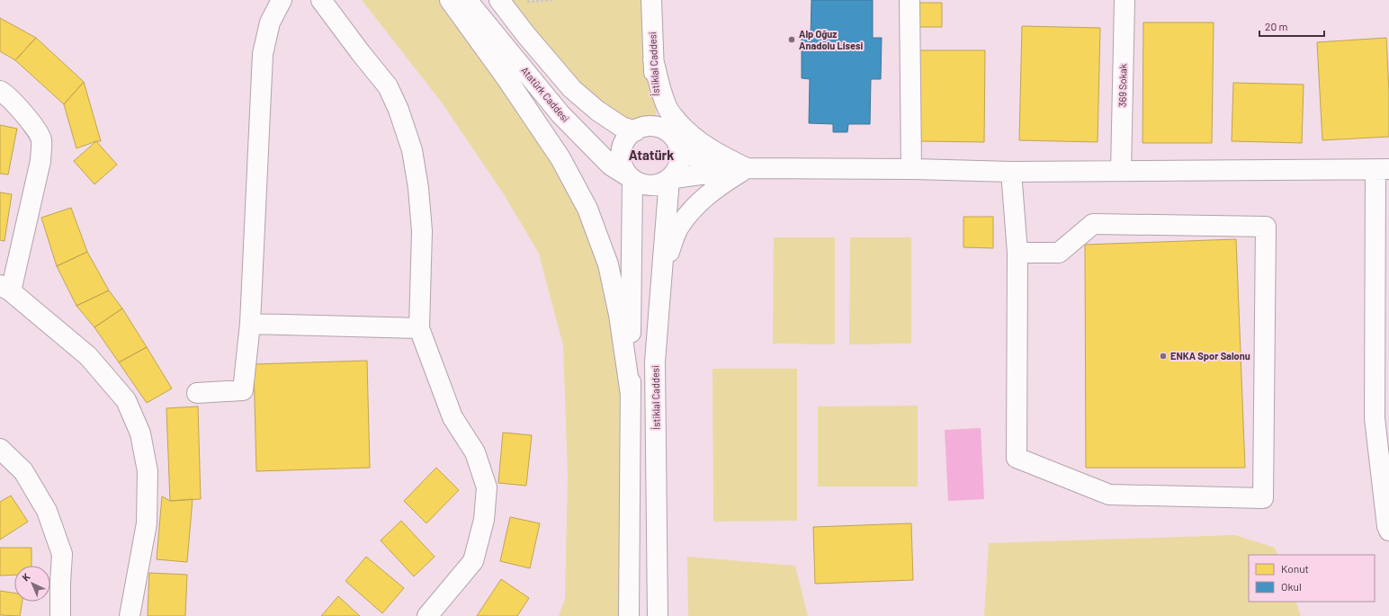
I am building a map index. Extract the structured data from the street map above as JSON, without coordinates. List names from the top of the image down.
{
  "streets": {
    "street": ["İstiklal Caddesi", "369 Sokak", "Atatürk Caddesi"]
  },
  "crossings": [
    ["İstiklal Caddesi", "Atatürk Caddesi"]
  ],
  "districts": ["Atatürk"],
  "places": ["Alp Oğuz Anadolu Lisesi", "ENKA Spor Salonu"],
  "legend": ["Konut", "Okul"],
  "scale_bar": "20 m",
  "north": "top left"
}
